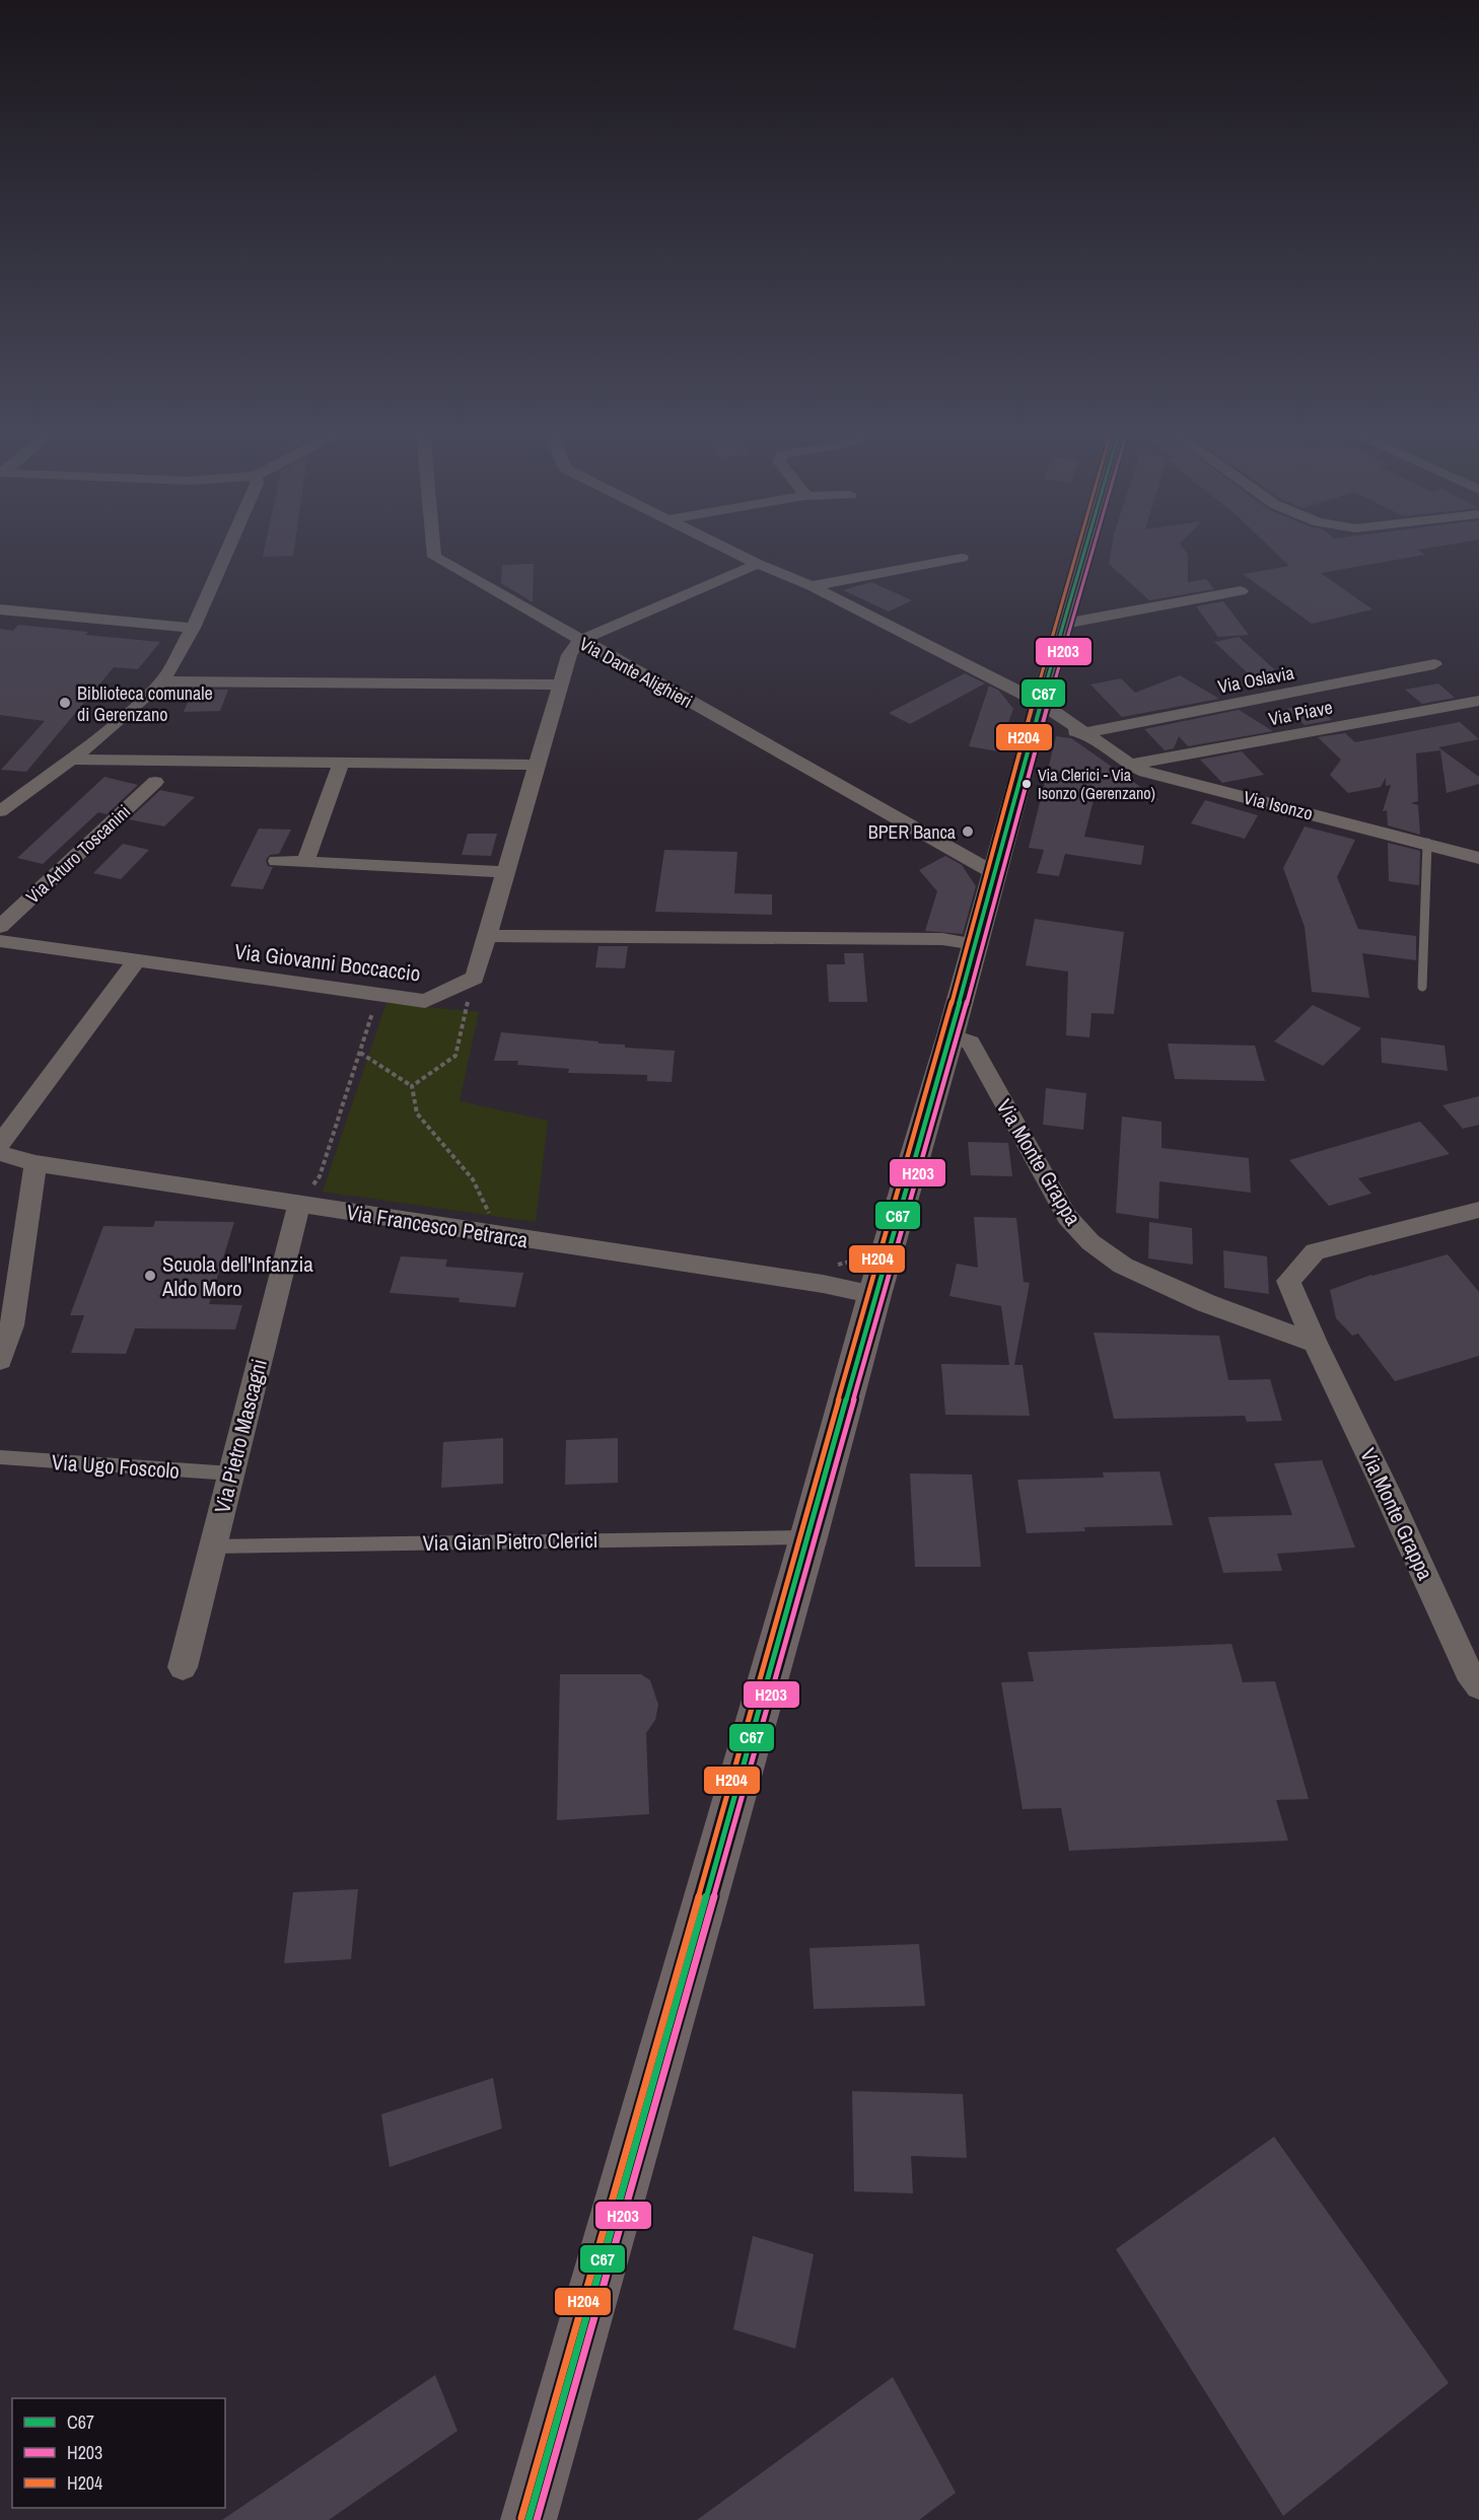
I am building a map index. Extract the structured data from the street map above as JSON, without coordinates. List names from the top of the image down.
{
  "streets": {
    "street": [
      "Via Dante Alighieri",
      "Via Oslavia",
      "Via Piave",
      "Via Isonzo",
      "Via Arturo Toscanini",
      "Via Giovanni Boccaccio",
      "Via Monte Grappa",
      "Via Francesco Petrarca",
      "Via Pietro Mascagni"
    ],
    "lane": ["Via Ugo Foscolo", "Via Gian Pietro Clerici"]
  },
  "crossings": [
    ["Via Oslavia", "Via Isonzo"],
    ["Via Piave", "Via Isonzo"],
    ["Via Francesco Petrarca", "Via Pietro Mascagni"],
    ["Via Pietro Mascagni", "Via Ugo Foscolo"],
    ["Via Pietro Mascagni", "Via Gian Pietro Clerici"]
  ],
  "places": [
    "Biblioteca comunale di Gerenzano",
    "Via Clerici - Via Isonzo (Gerenzano)",
    "BPER Banca",
    "Scuola dell'Infanzia Aldo Moro"
  ],
  "lines": ["transit line C67", "transit line H203", "transit line H204"],
  "legend": ["C67", "H203", "H204"]
}
